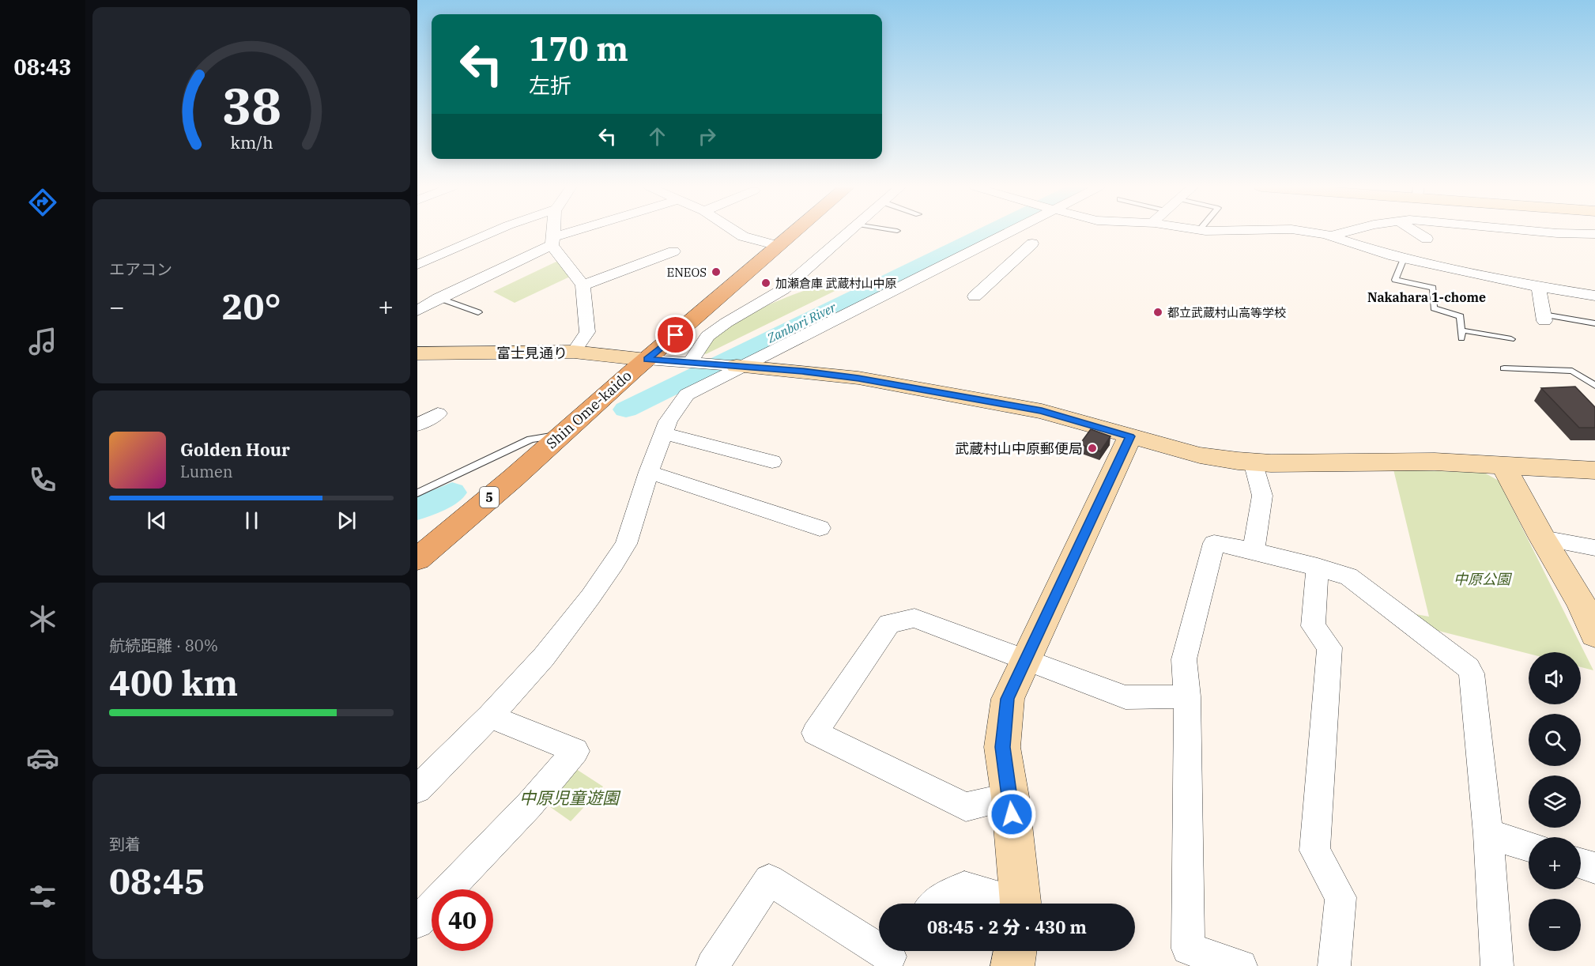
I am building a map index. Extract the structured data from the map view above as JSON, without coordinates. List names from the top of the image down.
{
  "streets": {
    "main road": ["Shin Ome-kaido", "5"],
    "street": ["富士見通り"]
  },
  "crossings": [
    ["富士見通り", "Shin Ome-kaido"]
  ],
  "districts": ["Nakahara 1-chome"],
  "water": ["Zanbori River"],
  "parks": ["中原公園", "中原児童遊園"],
  "places": [
    "ENEOS",
    "加瀬倉庫 武蔵村山中原",
    "都立武蔵村山高等学校",
    "武蔵村山中原郵便局"
  ],
  "page": {
    "tabs": "08:43",
    "turn": ["170 m", "左折"],
    "tile": [
      "エアコン",
      ["航続距離 · 80%", "400 km"],
      ["到着", "08:45"]
    ],
    "heat": ["−", "20°", "+"],
    "song": ["Golden Hour", "Lumen"],
    "map_buttons": ["+", "−"],
    "limit": "40",
    "trip": "08:45 · 2 分 · 430 m",
    "gauge": ["38", "km/h"]
  }
}
